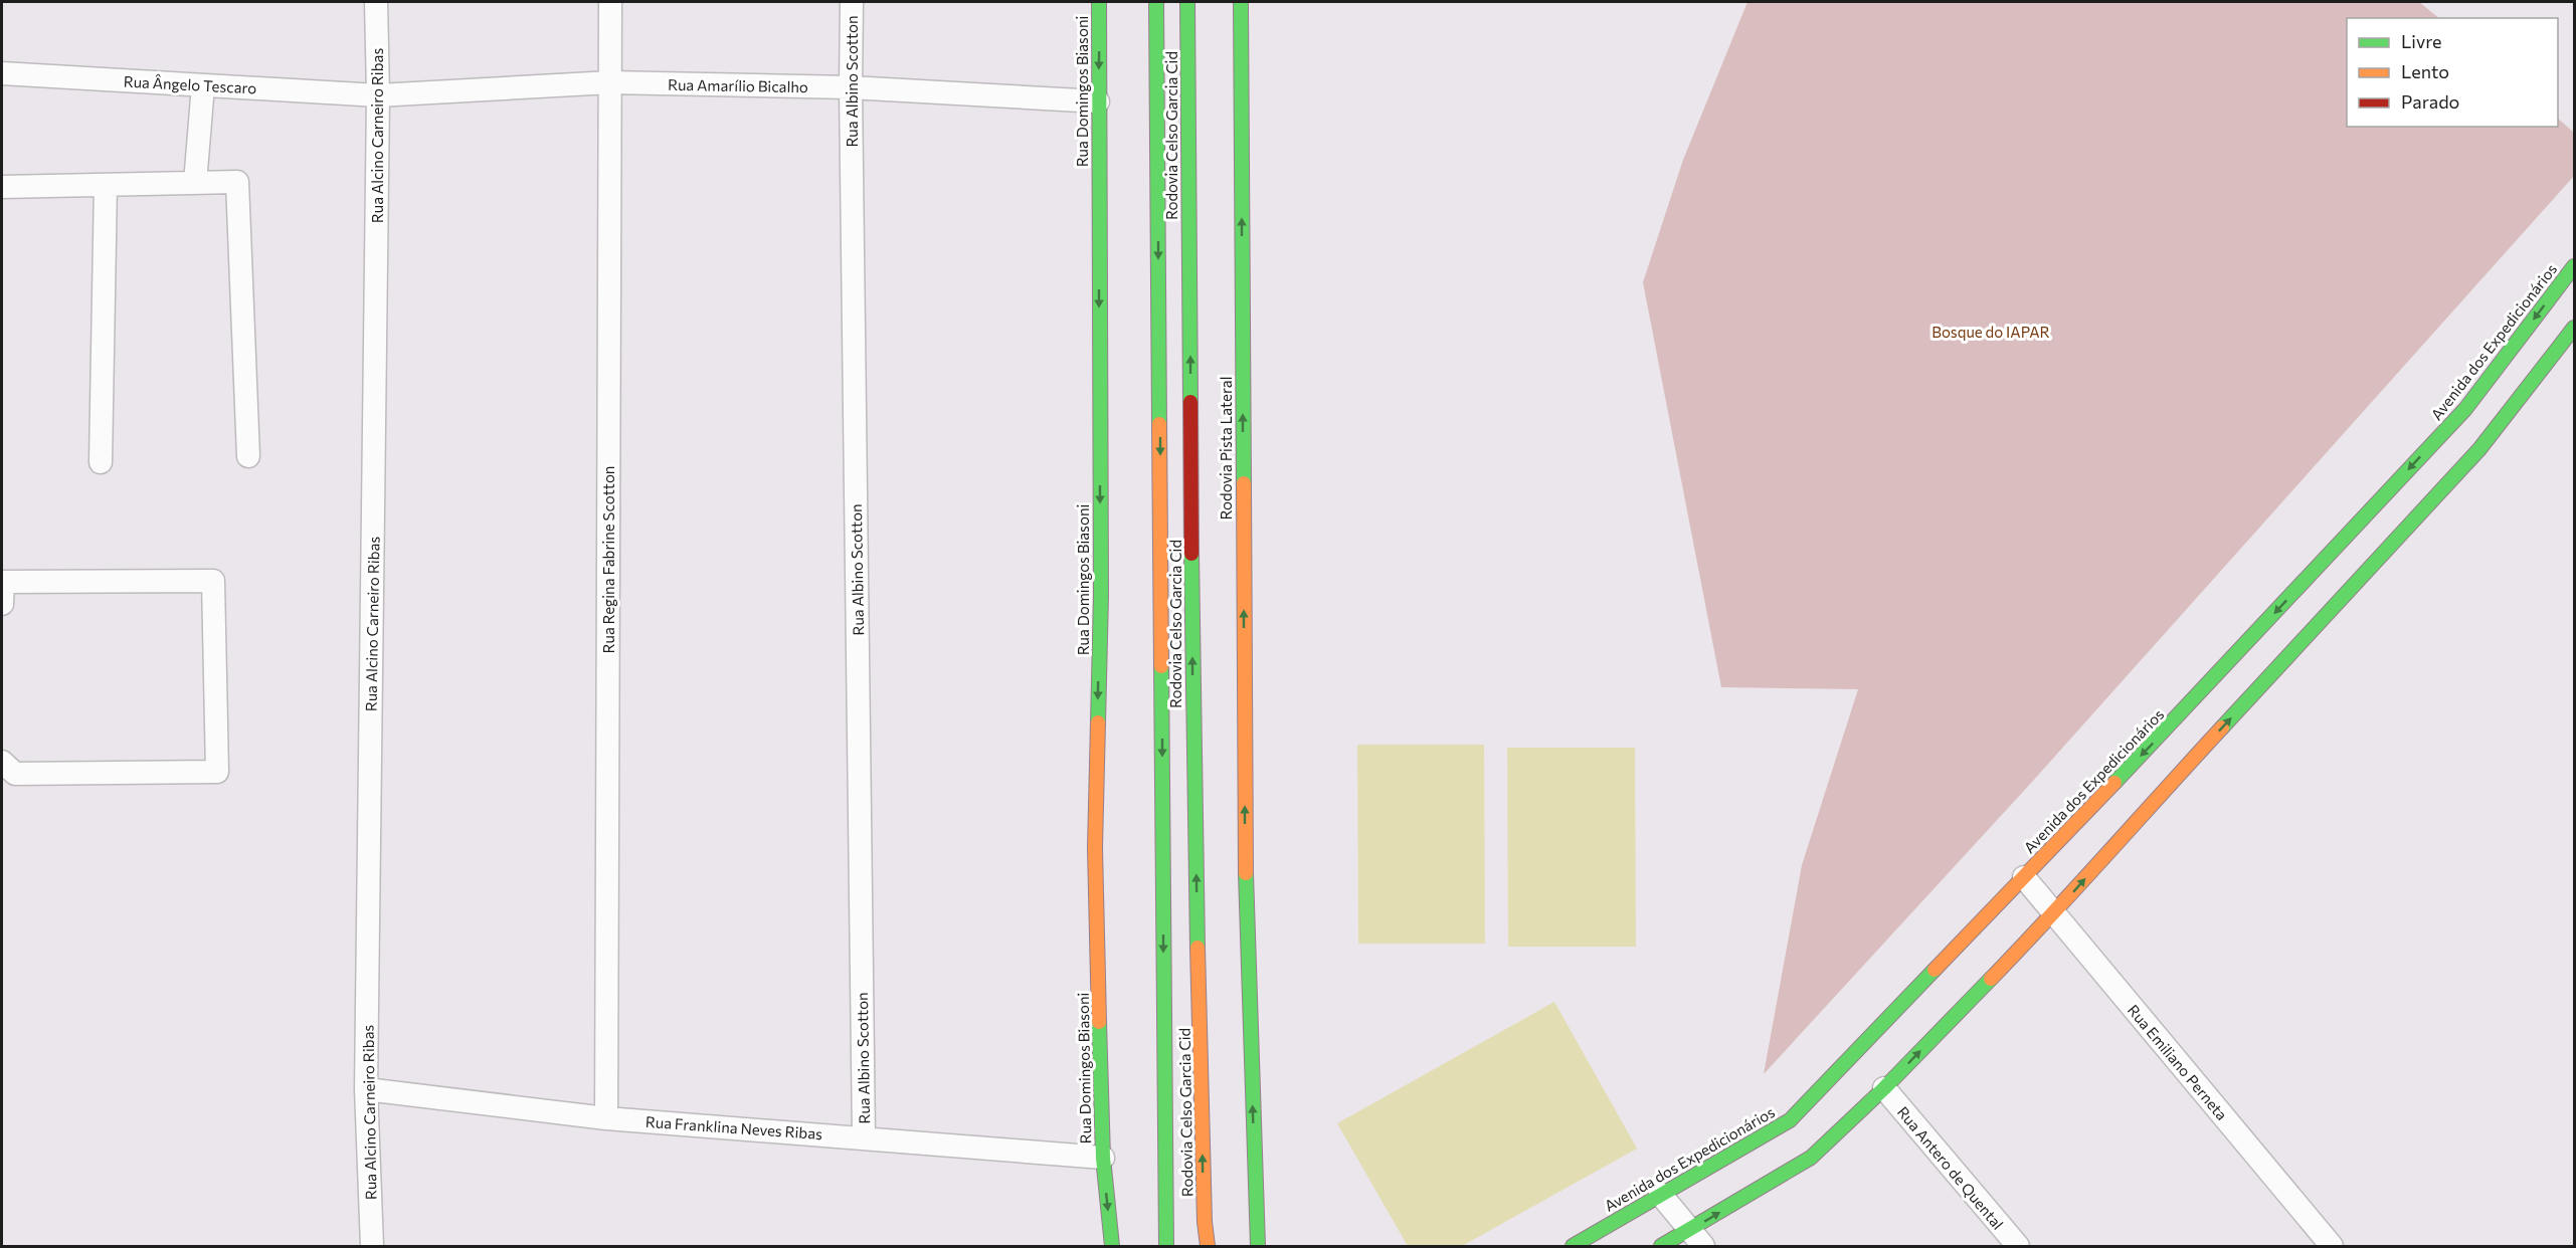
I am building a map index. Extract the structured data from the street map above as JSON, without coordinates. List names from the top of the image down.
{
  "streets": {
    "main road": [
      "Rua Domingos Biasoni",
      "Rodovia Celso Garcia Cid",
      "Avenida dos Expedicionários",
      "Rodovia Pista Lateral"
    ],
    "street": [
      "Rua Albino Scotton",
      "Rua Ângelo Tescaro",
      "Rua Amarílio Bicalho",
      "Rua Alcino Carneiro Ribas",
      "Rua Regina Fabrine Scotton",
      "Rua Emiliano Perneta",
      "Rua Franklina Neves Ribas",
      "Rua Antero de Quental"
    ]
  },
  "crossings": [
    ["Rua Albino Scotton", "Rua Amarílio Bicalho"],
    ["Rua Albino Scotton", "Rua Franklina Neves Ribas"],
    ["Rua Ângelo Tescaro", "Rua Amarílio Bicalho"],
    ["Rua Ângelo Tescaro", "Rua Alcino Carneiro Ribas"],
    ["Rua Amarílio Bicalho", "Rua Domingos Biasoni"],
    ["Rua Amarílio Bicalho", "Rua Alcino Carneiro Ribas"],
    ["Rua Amarílio Bicalho", "Rua Regina Fabrine Scotton"],
    ["Rua Domingos Biasoni", "Rua Franklina Neves Ribas"],
    ["Rua Alcino Carneiro Ribas", "Rua Franklina Neves Ribas"],
    ["Avenida dos Expedicionários", "Rua Emiliano Perneta"],
    ["Rua Regina Fabrine Scotton", "Rua Franklina Neves Ribas"]
  ],
  "one_way": ["Rua Domingos Biasoni", "Rodovia Pista Lateral"],
  "parks": ["Bosque do IAPAR"],
  "legend": ["Livre", "Lento", "Parado"]
}
